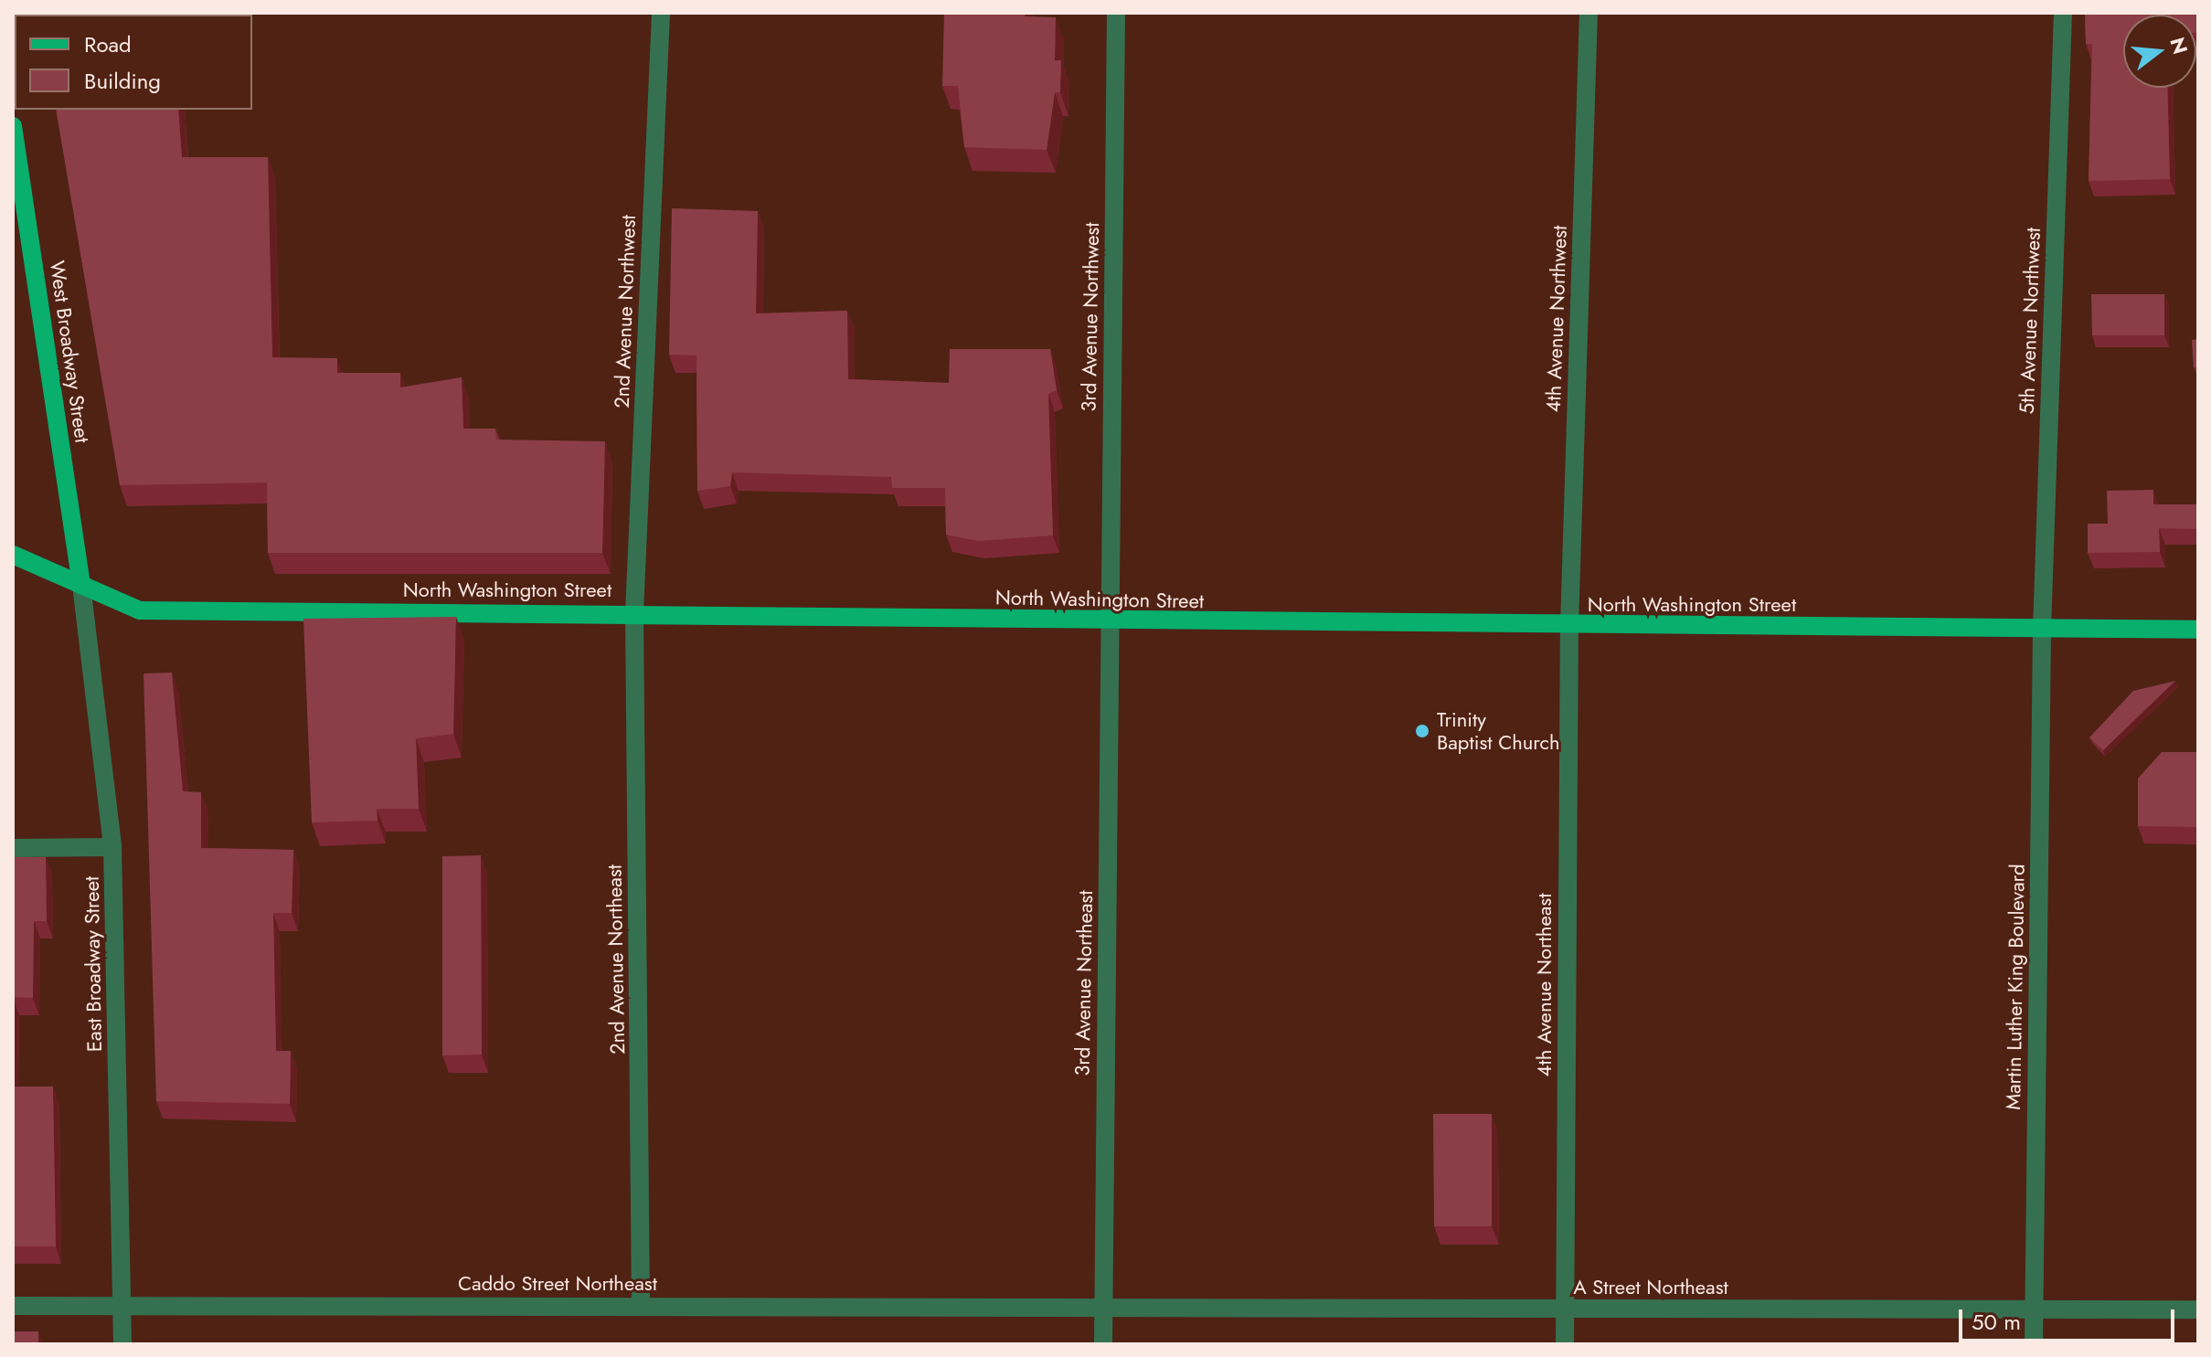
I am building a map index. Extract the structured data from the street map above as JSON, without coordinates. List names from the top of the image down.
{
  "streets": {
    "main road": ["West Broadway Street", "North Washington Street"],
    "street": [
      "2nd Avenue Northwest",
      "3rd Avenue Northwest",
      "4th Avenue Northwest",
      "5th Avenue Northwest",
      "2nd Avenue Northeast",
      "East Broadway Street",
      "3rd Avenue Northeast",
      "4th Avenue Northeast",
      "Martin Luther King Boulevard",
      "Caddo Street Northeast",
      "A Street Northeast"
    ]
  },
  "crossings": [
    ["2nd Avenue Northwest", "North Washington Street"],
    ["2nd Avenue Northwest", "2nd Avenue Northeast"],
    ["3rd Avenue Northwest", "North Washington Street"],
    ["3rd Avenue Northwest", "3rd Avenue Northeast"],
    ["4th Avenue Northwest", "North Washington Street"],
    ["4th Avenue Northwest", "4th Avenue Northeast"],
    ["5th Avenue Northwest", "North Washington Street"],
    ["5th Avenue Northwest", "Martin Luther King Boulevard"],
    ["West Broadway Street", "North Washington Street"],
    ["West Broadway Street", "East Broadway Street"],
    ["North Washington Street", "2nd Avenue Northeast"],
    ["North Washington Street", "East Broadway Street"],
    ["North Washington Street", "3rd Avenue Northeast"],
    ["North Washington Street", "4th Avenue Northeast"],
    ["North Washington Street", "Martin Luther King Boulevard"],
    ["2nd Avenue Northeast", "Caddo Street Northeast"],
    ["East Broadway Street", "Caddo Street Northeast"],
    ["3rd Avenue Northeast", "Caddo Street Northeast"],
    ["3rd Avenue Northeast", "A Street Northeast"],
    ["4th Avenue Northeast", "A Street Northeast"],
    ["Martin Luther King Boulevard", "A Street Northeast"],
    ["Caddo Street Northeast", "A Street Northeast"]
  ],
  "places": ["Trinity Baptist Church"],
  "legend": ["Road", "Building"],
  "scale_bar": "50 m",
  "north": "right"
}
